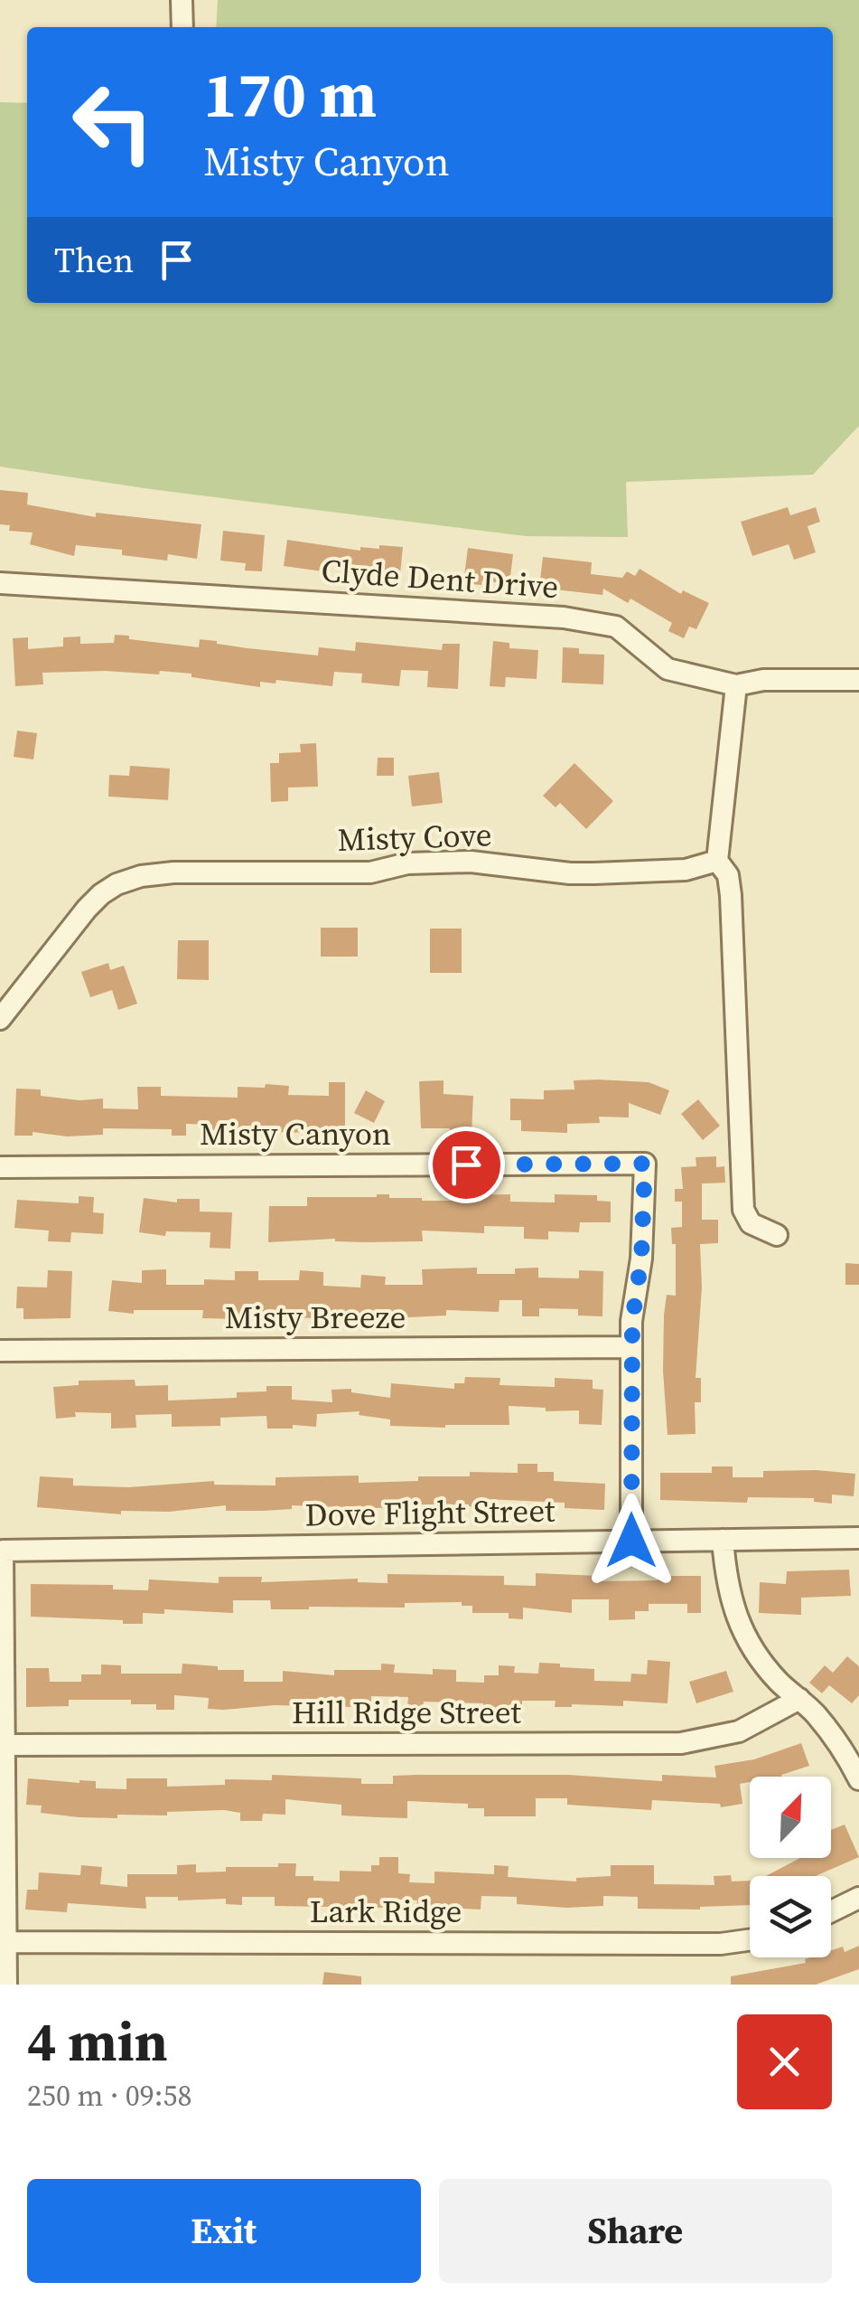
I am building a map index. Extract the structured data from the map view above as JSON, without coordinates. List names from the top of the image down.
{
  "streets": {
    "street": [
      "Clyde Dent Drive",
      "Misty Cove",
      "Misty Canyon",
      "Misty Breeze",
      "Dove Flight Street",
      "Hill Ridge Street",
      "Lark Ridge"
    ]
  },
  "crossings": [
    ["Misty Canyon", "Misty Breeze"],
    ["Dove Flight Street", "Hill Ridge Street"]
  ],
  "north": "top right",
  "page": {
    "turn": ["170 m", "Misty Canyon"],
    "then": "Then",
    "heading": ["4 min", "250 m · 09:58"],
    "buttons": ["Exit", "Share"]
  }
}
